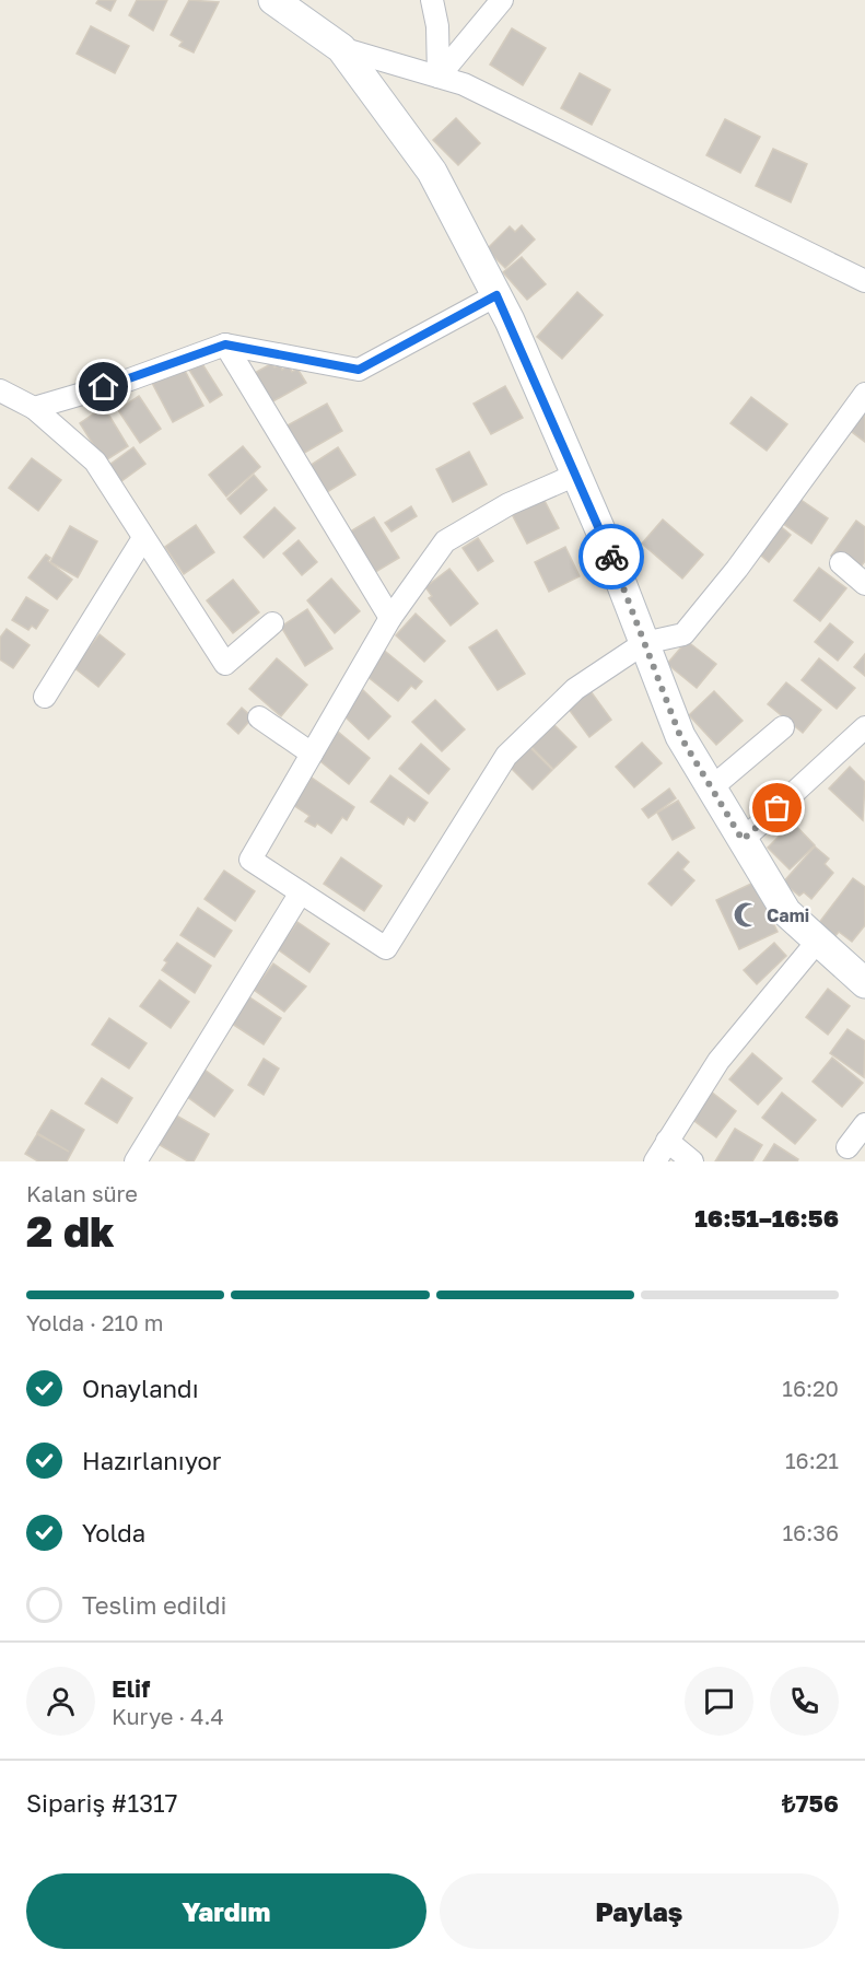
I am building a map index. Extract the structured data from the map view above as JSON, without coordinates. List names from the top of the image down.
{
  "places": {
    "mosque": ["Cami"]
  },
  "page": {
    "heading": ["2 dk", "Kalan süre", "16:51–16:56"],
    "panel": [
      "Elif",
      "Kurye · 4.4",
      "Sipariş #1317",
      "₺756"
    ],
    "bar": "Yolda · 210 m",
    "list": [
      ["Onaylandı", "16:20"],
      ["Hazırlanıyor", "16:21"],
      ["Yolda", "16:36"],
      "Teslim edildi"
    ],
    "buttons": ["Yardım", "Paylaş"]
  }
}
